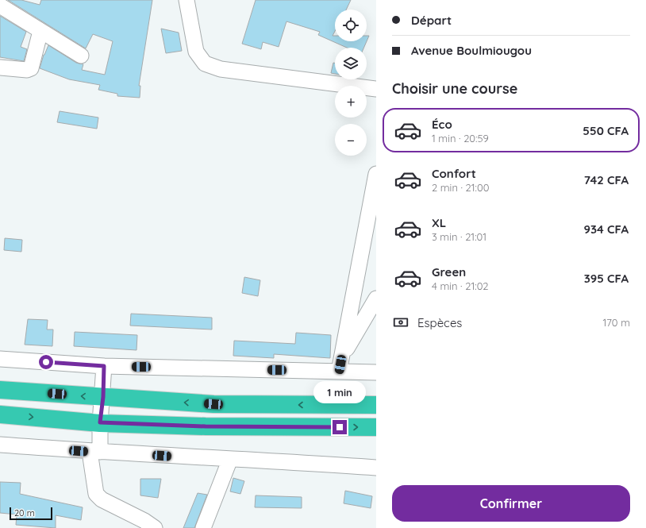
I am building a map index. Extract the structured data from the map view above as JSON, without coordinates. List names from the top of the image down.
{
  "scale_bar": "20 m",
  "page": {
    "banner": ["Départ", "Avenue Boulmiougou"],
    "map_buttons": ["+", "−"],
    "heading": "Choisir une course",
    "list": [
      {
        "name": "Éco",
        "note": "1 min · 20:59",
        "value": "550 CFA"
      },
      {
        "name": "Confort",
        "note": "2 min · 21:00",
        "value": "742 CFA"
      },
      {
        "name": "XL",
        "note": "3 min · 21:01",
        "value": "934 CFA"
      },
      {
        "name": "Green",
        "note": "4 min · 21:02",
        "value": "395 CFA"
      }
    ],
    "pay": ["Espèces", "170 m"],
    "bubble": "1 min",
    "buttons": "Confirmer",
    "scale": "20 m"
  }
}
